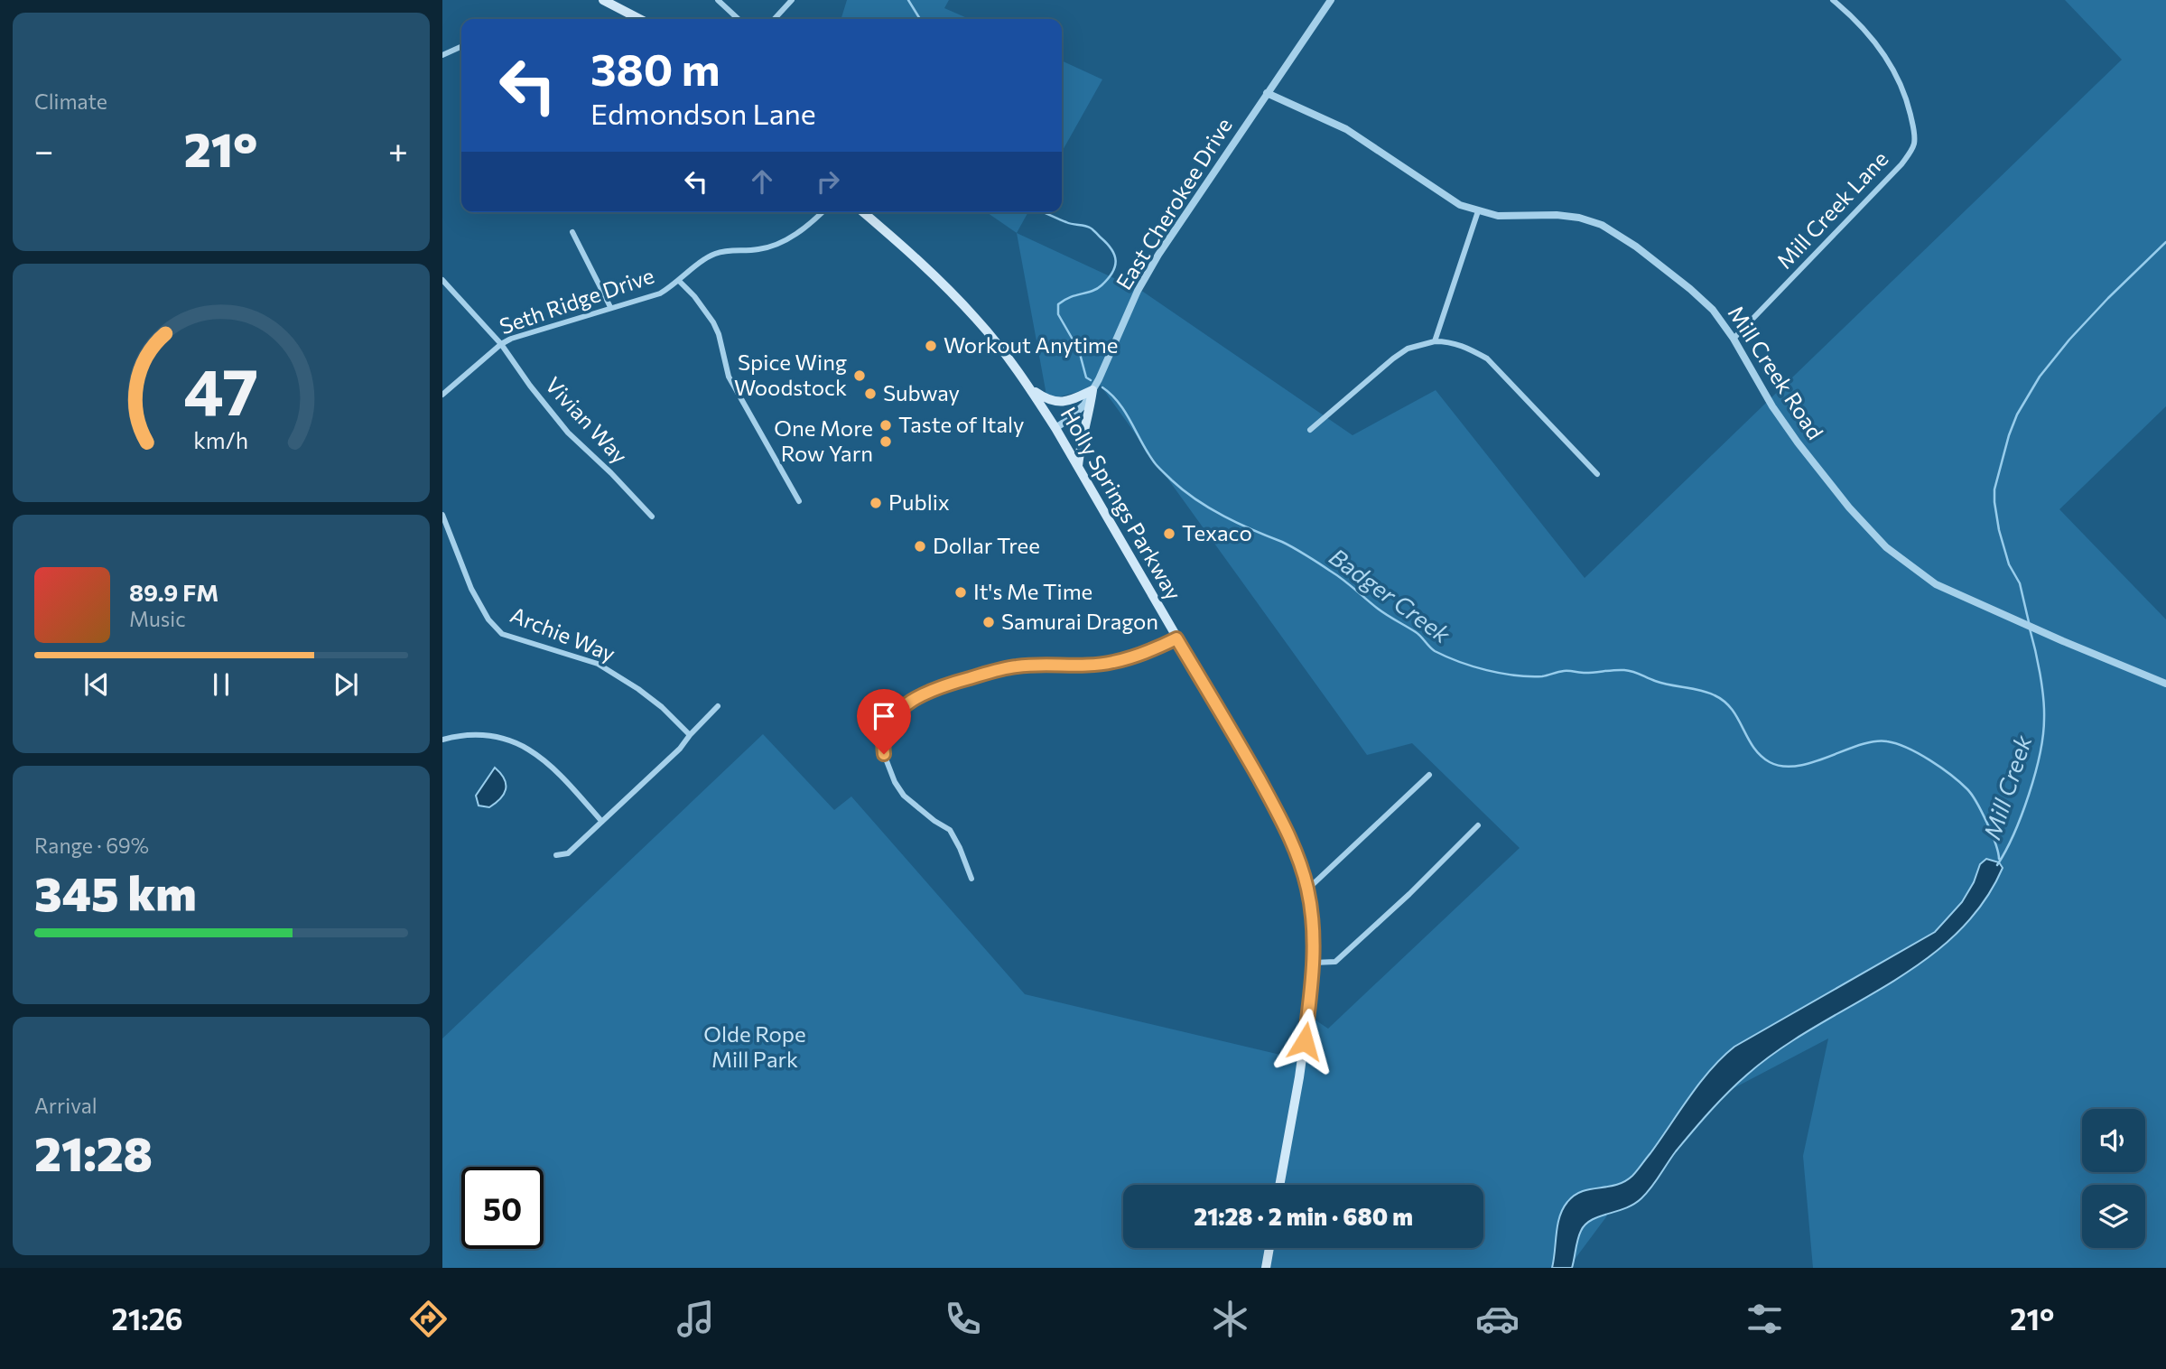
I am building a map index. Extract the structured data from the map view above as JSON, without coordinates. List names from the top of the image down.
{
  "streets": {
    "main road": ["Holly Springs Parkway"],
    "street": [
      "East Cherokee Drive",
      "Mill Creek Lane",
      "Seth Ridge Drive",
      "Mill Creek Road",
      "Vivian Way",
      "Archie Way"
    ]
  },
  "crossings": [
    ["East Cherokee Drive", "Mill Creek Road"],
    ["East Cherokee Drive", "Holly Springs Parkway"],
    ["Mill Creek Lane", "Mill Creek Road"],
    ["Seth Ridge Drive", "Vivian Way"]
  ],
  "water": ["Badger Creek", "Mill Creek"],
  "parks": ["Olde Rope Mill Park"],
  "places": [
    "Workout Anytime",
    "Spice Wing Woodstock",
    "Subway",
    "Taste of Italy",
    "One More Row Yarn",
    "Publix",
    "Texaco",
    "Dollar Tree",
    "It's Me Time",
    "Samurai Dragon"
  ],
  "page": {
    "tile": [
      "Climate",
      ["Range · 69%", "345 km"],
      ["Arrival", "21:28"]
    ],
    "turn": ["380 m", "Edmondson Lane"],
    "heat": ["−", "21°", "+"],
    "song": ["89.9 FM", "Music"],
    "limit": "50",
    "trip": "21:28 · 2 min · 680 m",
    "tabs": ["21:26", "21°"],
    "gauge": ["47", "km/h"]
  }
}
